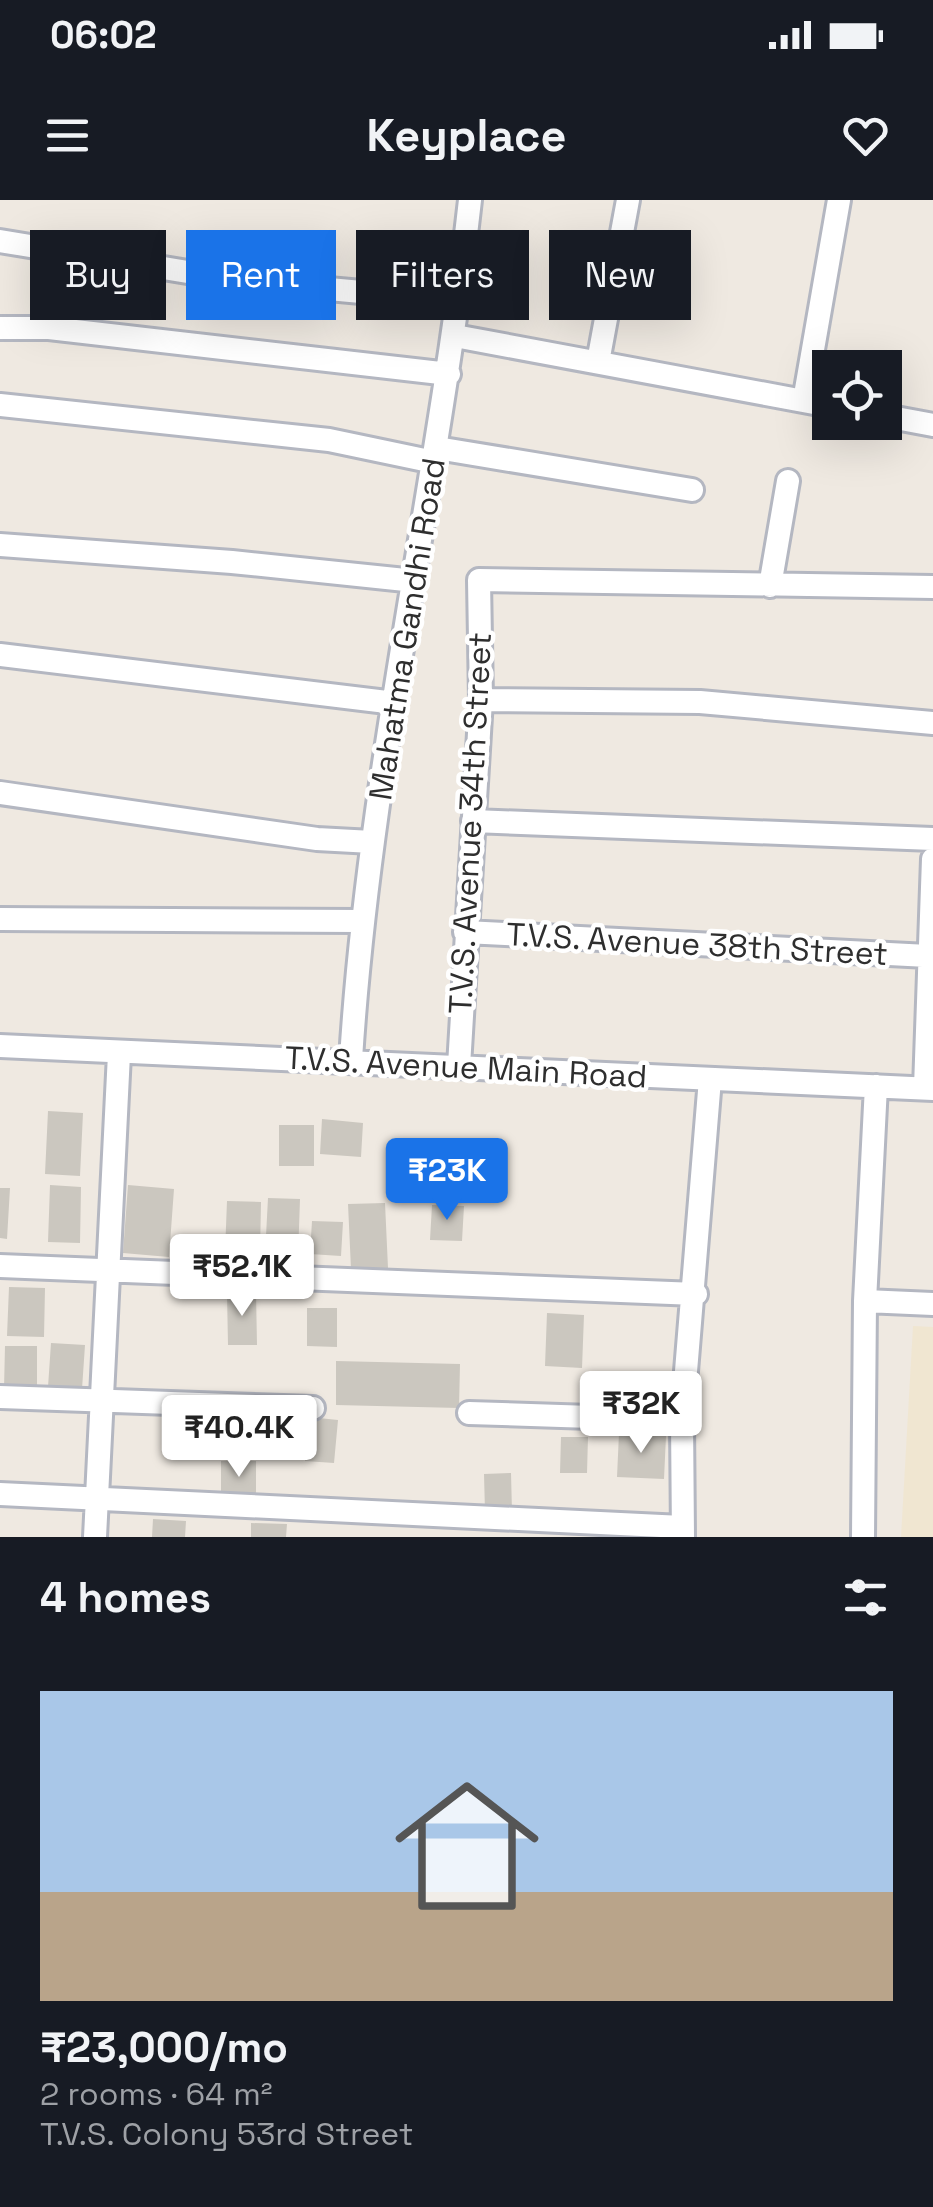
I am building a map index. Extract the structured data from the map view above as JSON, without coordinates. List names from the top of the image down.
{
  "streets": {
    "street": [
      "Mahatma Gandhi Road",
      "T.V.S. Avenue 34th Street",
      "T.V.S. Avenue 38th Street",
      "T.V.S. Avenue Main Road"
    ]
  },
  "crossings": [
    ["Mahatma Gandhi Road", "T.V.S. Avenue Main Road"],
    ["T.V.S. Avenue 34th Street", "T.V.S. Avenue 38th Street"],
    ["T.V.S. Avenue 34th Street", "T.V.S. Avenue Main Road"]
  ],
  "page": {
    "status": "06:02",
    "header": "Keyplace",
    "chip": [
      "Buy",
      "Rent",
      "Filters",
      "New"
    ],
    "price": [
      "₹23K",
      "₹52.1K",
      "₹32K",
      "₹40.4K"
    ],
    "heading": "4 homes",
    "list": [
      {
        "name": "₹23,000/mo",
        "note": "2 rooms · 64 m² · T.V.S. Colony 53rd Street"
      }
    ]
  }
}
